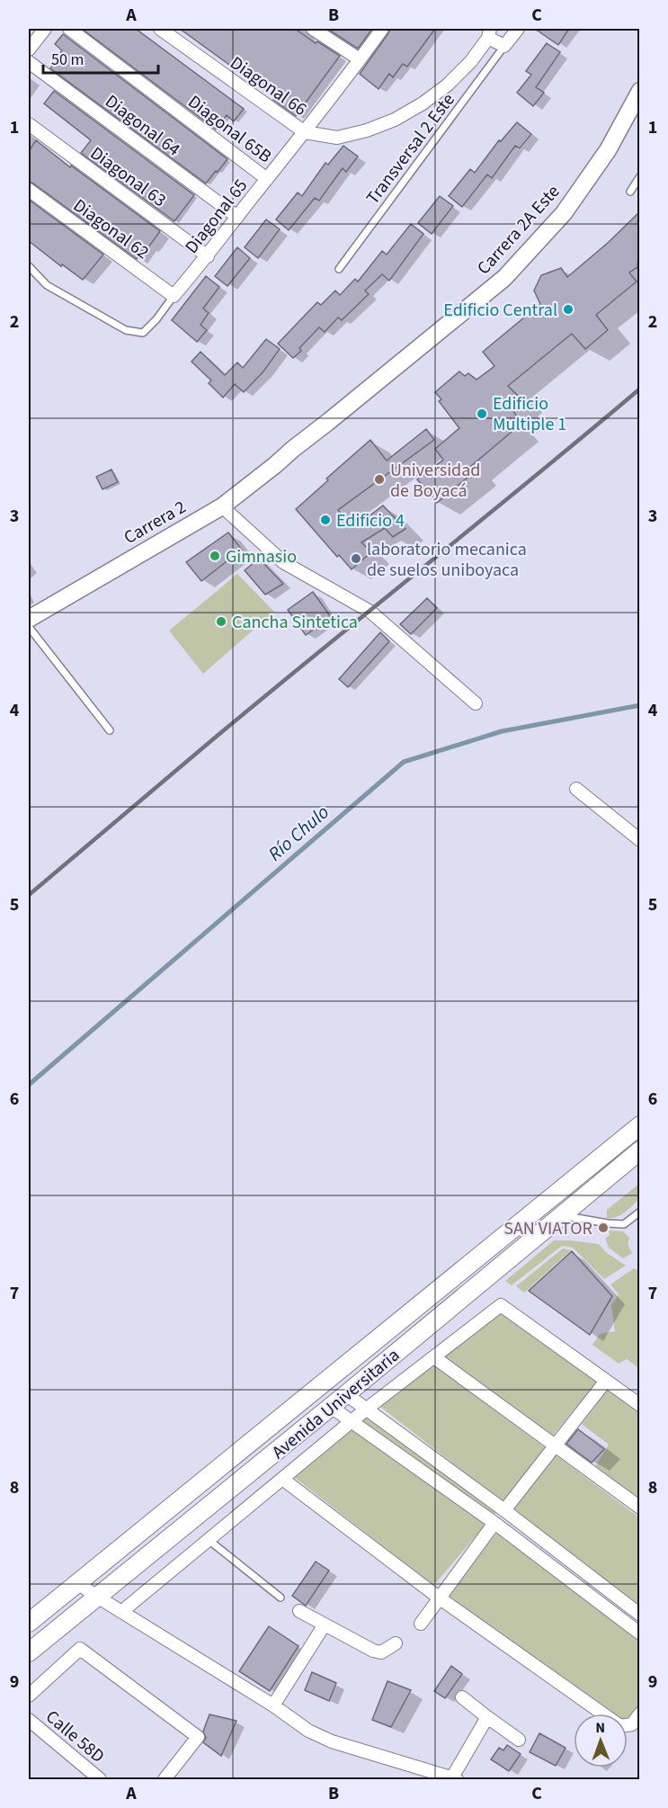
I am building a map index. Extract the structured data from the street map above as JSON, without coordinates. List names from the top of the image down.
{
  "streets": {
    "main road": ["Avenida Universitaria"],
    "street": [
      "Diagonal 66",
      "Diagonal 64",
      "Diagonal 65B",
      "Diagonal 63",
      "Diagonal 65",
      "Diagonal 62",
      "Carrera 2A Este",
      "Carrera 2",
      "Calle 58D"
    ],
    "lane": ["Transversal 2 Este"]
  },
  "crossings": [
    ["Diagonal 66", "Diagonal 65"],
    ["Diagonal 64", "Diagonal 65"],
    ["Diagonal 65B", "Diagonal 65"],
    ["Diagonal 63", "Diagonal 65"],
    ["Diagonal 65", "Diagonal 62"],
    ["Carrera 2A Este", "Carrera 2"]
  ],
  "water": ["Río Chulo"],
  "places": [
    "Edificio Central",
    "Edificio Multiple 1",
    "Universidad de Boyacá",
    "Edificio 4",
    "Gimnasio",
    "laboratorio mecanica de suelos uniboyaca",
    "Cancha Sintetica",
    "SAN VIATOR"
  ],
  "scale_bar": "50 m",
  "north": "top",
  "grid": {
    "columns": ["A", "B", "C"],
    "rows": [
      "1",
      "2",
      "3",
      "4",
      "5",
      "6",
      "7",
      "8",
      "9"
    ]
  }
}
